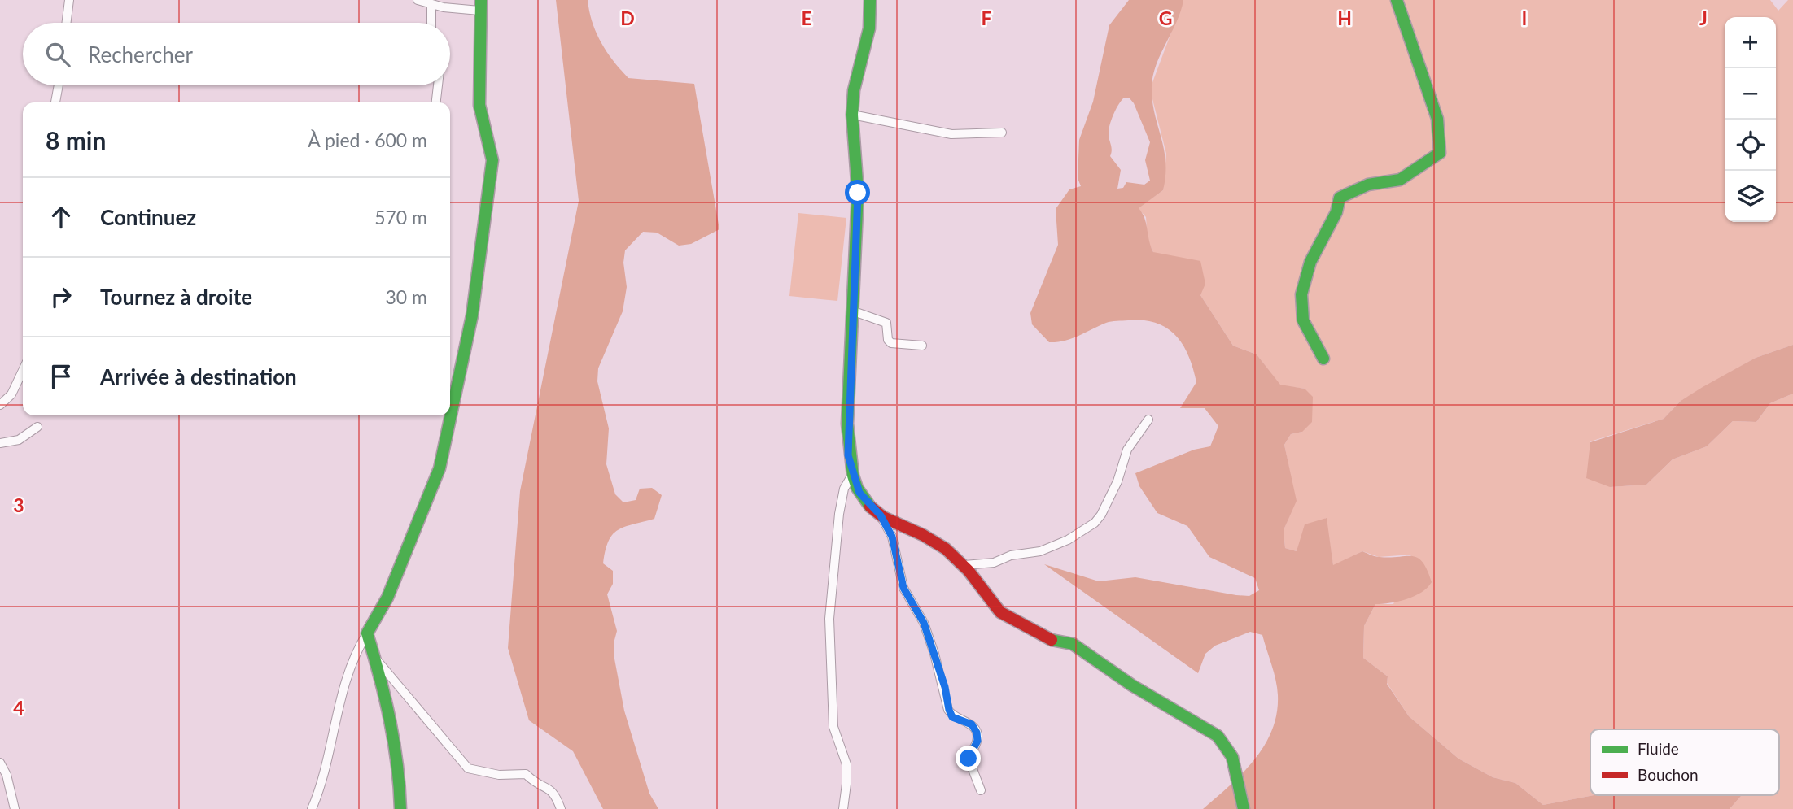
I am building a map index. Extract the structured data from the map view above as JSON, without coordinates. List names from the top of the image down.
{
  "legend": ["Fluide", "Bouchon"],
  "page": {
    "map_buttons": ["+", "−"],
    "search": "Rechercher",
    "heading": ["8 min", "À pied · 600 m"],
    "list": [
      ["Continuez", "570 m"],
      ["Tournez à droite", "30 m"],
      "Arrivée à destination"
    ]
  },
  "grid": {
    "columns": [
      "D",
      "E",
      "F",
      "G",
      "H",
      "I",
      "J"
    ],
    "rows": ["3", "4"]
  }
}
